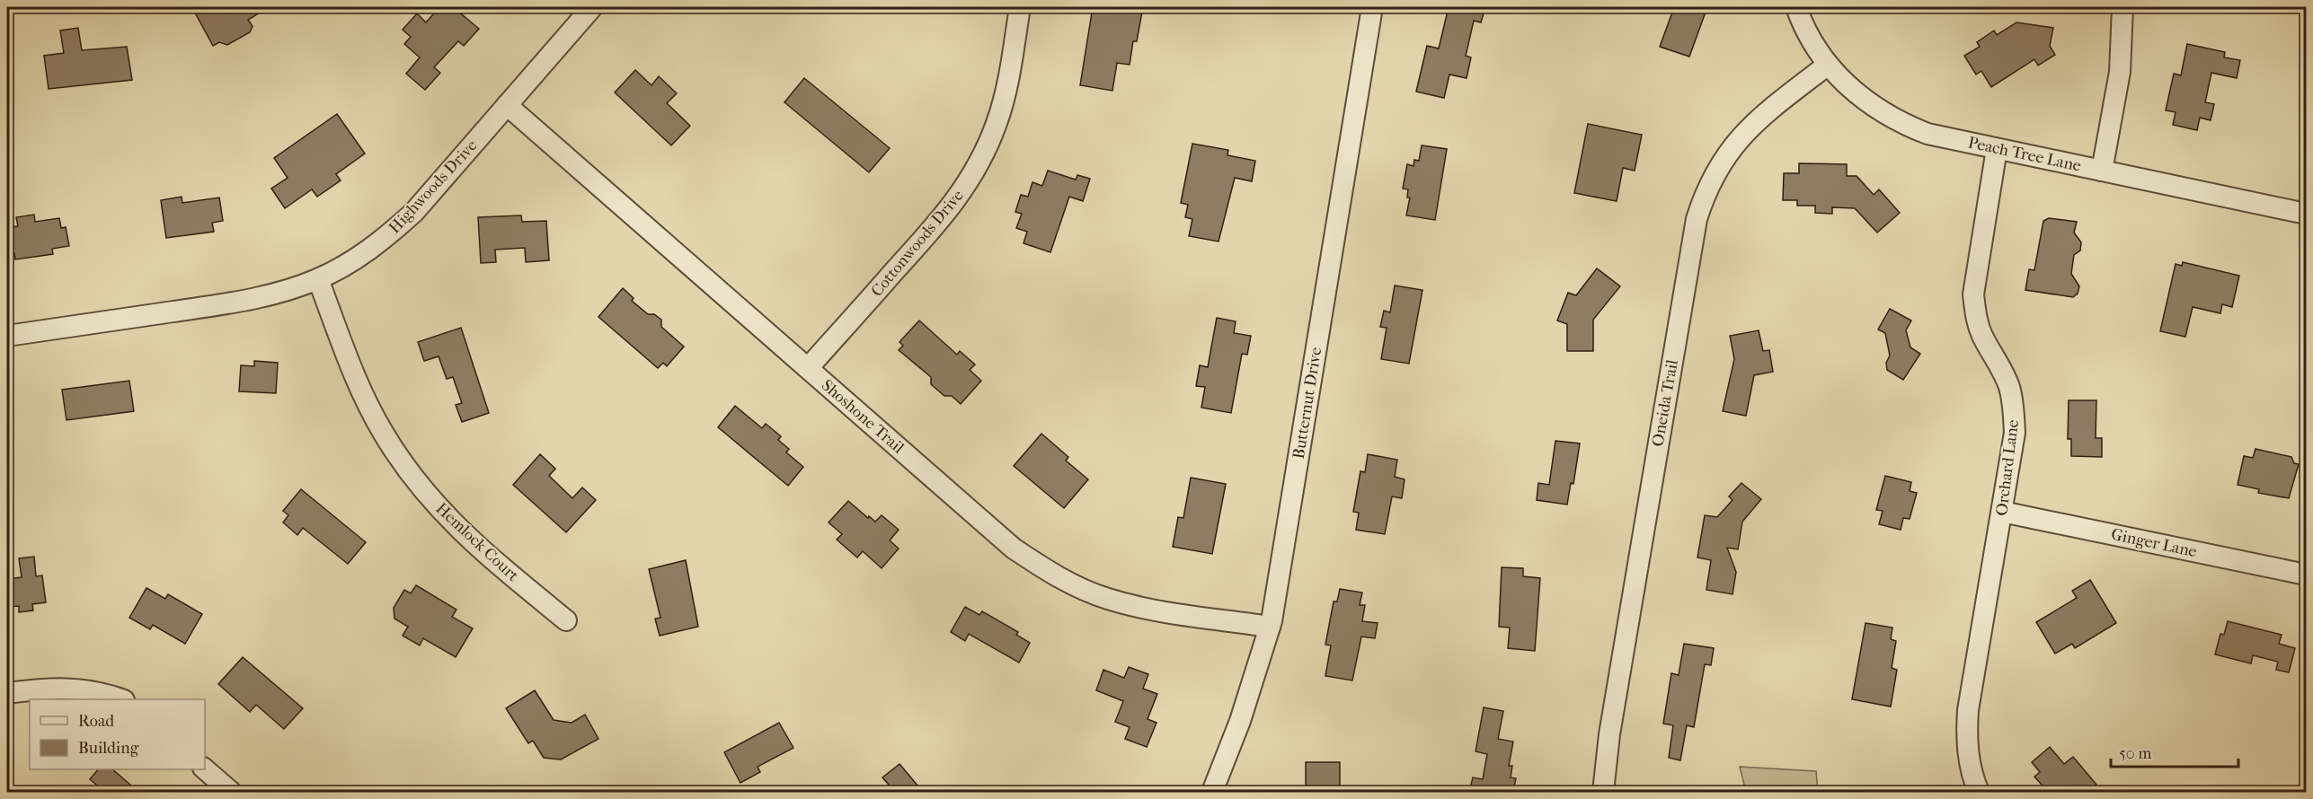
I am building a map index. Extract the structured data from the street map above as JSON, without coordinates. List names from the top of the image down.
{
  "streets": {
    "street": [
      "Peach Tree Lane",
      "Highwoods Drive",
      "Cottonwoods Drive",
      "Butternut Drive",
      "Oneida Trail",
      "Shoshone Trail",
      "Orchard Lane",
      "Hemlock Court",
      "Ginger Lane"
    ]
  },
  "crossings": [
    ["Peach Tree Lane", "Oneida Trail"],
    ["Peach Tree Lane", "Orchard Lane"],
    ["Highwoods Drive", "Shoshone Trail"],
    ["Highwoods Drive", "Hemlock Court"],
    ["Cottonwoods Drive", "Shoshone Trail"],
    ["Butternut Drive", "Shoshone Trail"],
    ["Orchard Lane", "Ginger Lane"]
  ],
  "legend": ["Road", "Building"],
  "scale_bar": "50 m"
}
